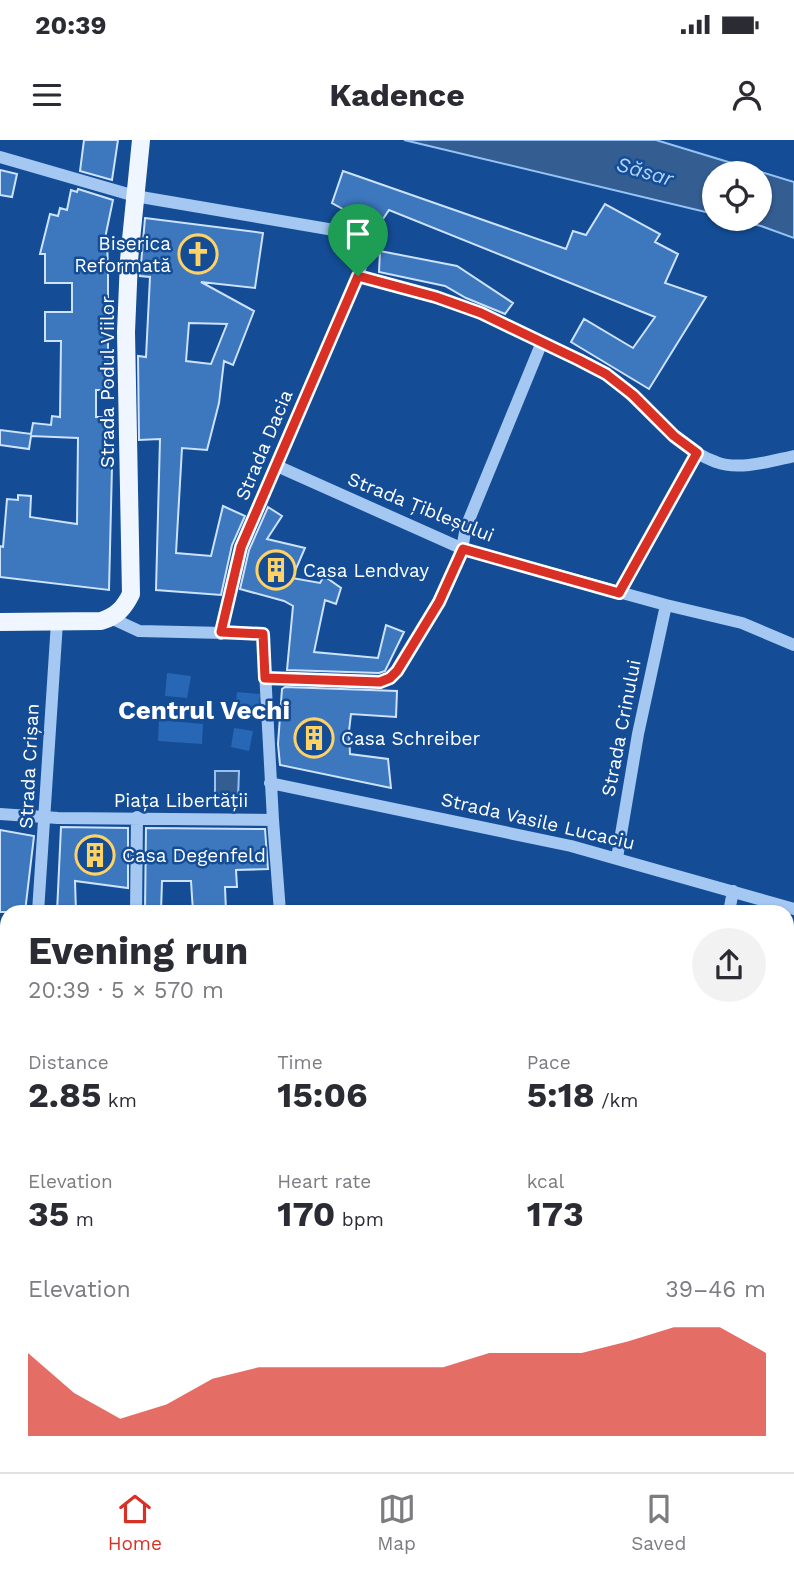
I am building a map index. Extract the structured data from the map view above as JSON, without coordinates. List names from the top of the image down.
{
  "streets": {
    "main road": ["Strada Podul Viilor"],
    "street": [
      "Strada Dacia",
      "Strada Țibleșului",
      "Strada Crinului",
      "Strada Crișan",
      "Piața Libertății",
      "Strada Vasile Lucaciu"
    ]
  },
  "crossings": [
    ["Strada Podul Viilor", "Piața Libertății"],
    ["Strada Dacia", "Strada Țibleșului"],
    ["Strada Dacia", "Piața Libertății"],
    ["Strada Țibleșului", "Strada Crinului"],
    ["Strada Crinului", "Strada Vasile Lucaciu"],
    ["Strada Crișan", "Piața Libertății"],
    ["Piața Libertății", "Strada Vasile Lucaciu"]
  ],
  "districts": ["Centrul Vechi"],
  "water": ["Săsar"],
  "places": {
    "church": ["Biserica Reformată"],
    "building": ["Casa Lendvay", "Casa Schreiber", "Casa Degenfeld"]
  },
  "page": {
    "status": "20:39",
    "header": "Kadence",
    "heading": ["Evening run", "20:39 · 5 × 570 m"],
    "stats": [
      ["Distance", "2.85 km"],
      ["Time", "15:06"],
      ["Pace", "5:18 /km"],
      ["Elevation", "35 m"],
      ["Heart rate", "170 bpm"],
      ["kcal", "173"]
    ],
    "chart": ["Elevation", "39–46 m"],
    "tabs": ["Home", "Map", "Saved"]
  }
}
